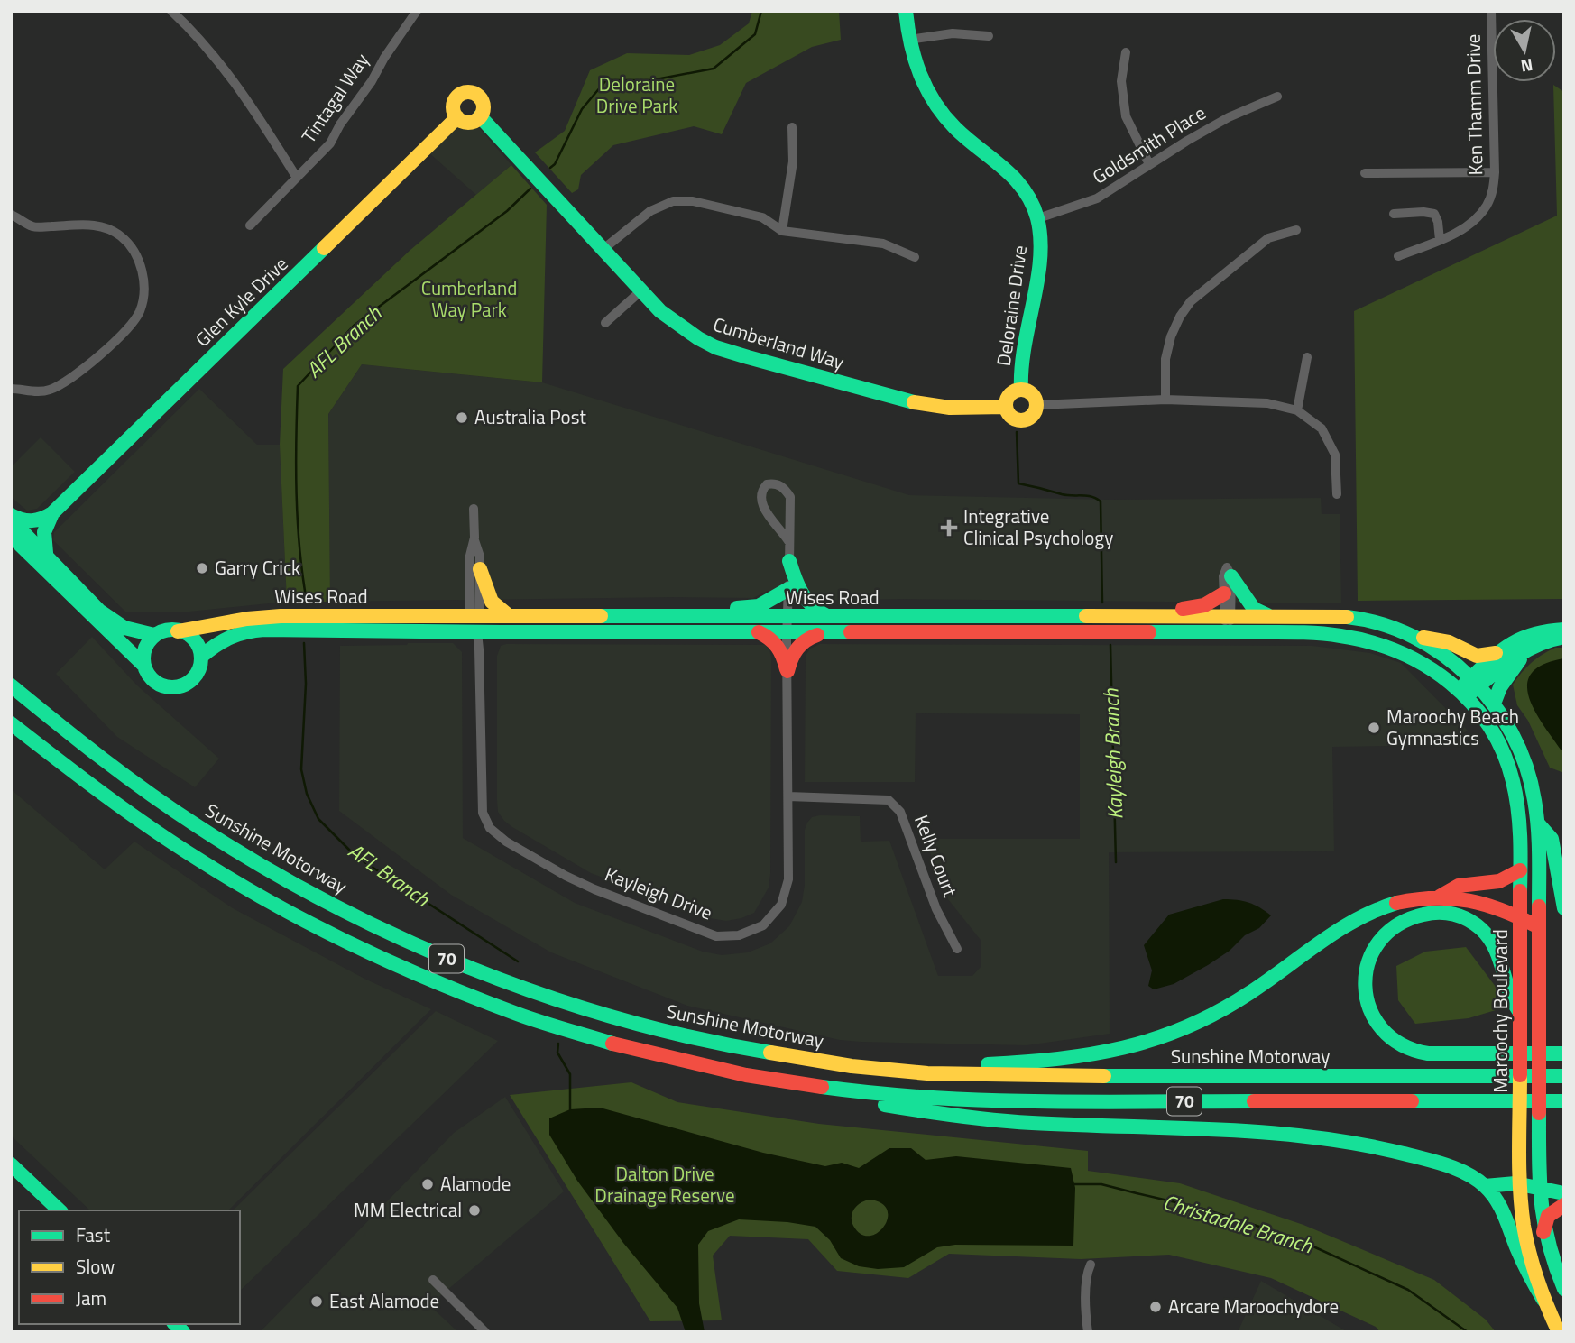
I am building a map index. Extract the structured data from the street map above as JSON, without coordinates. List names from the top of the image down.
{
  "streets": {
    "main road": [
      "Glen Kyle Drive",
      "Deloraine Drive",
      "Cumberland Way",
      "Wises Road",
      "Sunshine Motorway",
      "Kayleigh Drive",
      "70",
      "Maroochy Boulevard"
    ],
    "street": [
      "Tintagal Way",
      "Ken Thamm Drive",
      "Goldsmith Place",
      "Kelly Court"
    ]
  },
  "crossings": [
    ["Goldsmith Place", "Deloraine Drive"],
    ["Glen Kyle Drive", "Cumberland Way"],
    ["Deloraine Drive", "Cumberland Way"],
    ["Wises Road", "Kayleigh Drive"],
    ["Wises Road", "Maroochy Boulevard"],
    ["Kelly Court", "Kayleigh Drive"]
  ],
  "water": ["AFL Branch", "Kayleigh Branch", "Christadale Branch"],
  "parks": ["Deloraine Drive Park", "Cumberland Way Park", "Dalton Drive Drainage Reserve"],
  "places": {
    "other": [
      "Australia Post",
      "Garry Crick",
      "Maroochy Beach Gymnastics",
      "Alamode",
      "MM Electrical",
      "East Alamode",
      "Arcare Maroochydore"
    ],
    "health": ["Integrative Clinical Psychology"]
  },
  "legend": ["Fast", "Slow", "Jam"],
  "north": "bottom"
}
